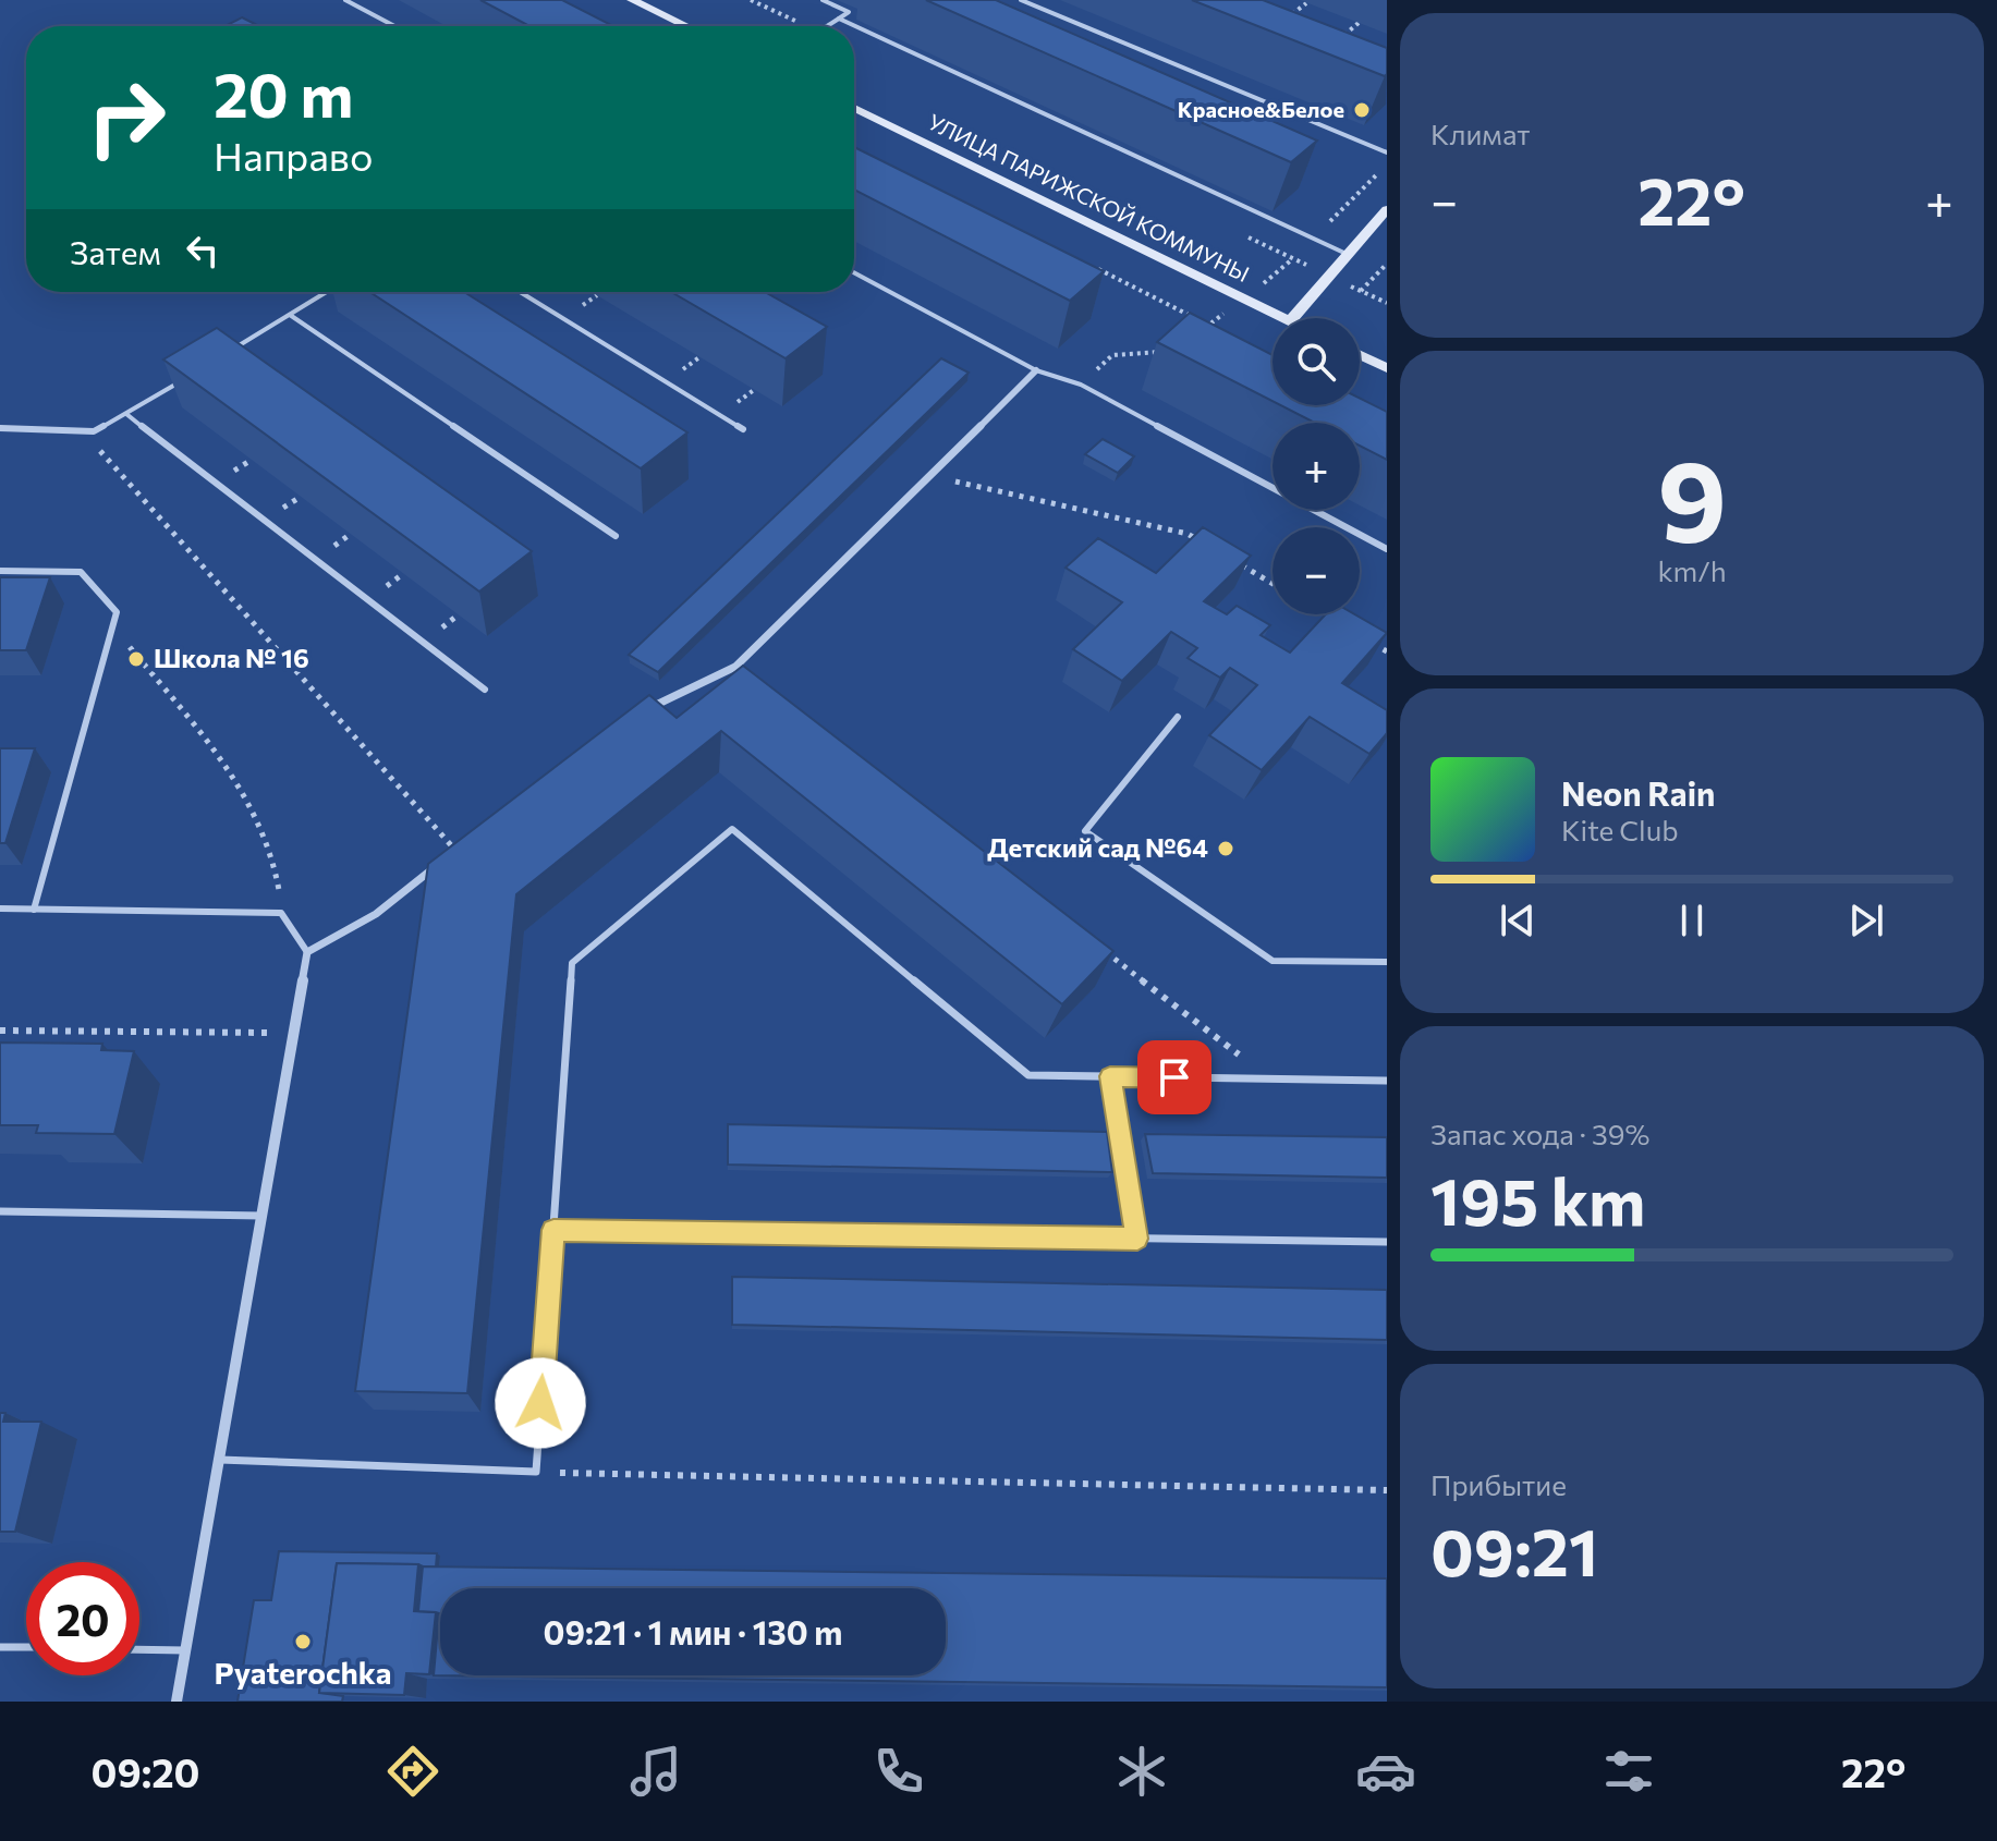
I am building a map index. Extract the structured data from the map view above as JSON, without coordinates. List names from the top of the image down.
{
  "streets": {
    "main road": ["УЛИЦА ПАРИЖСКОЙ КОММУНЫ"]
  },
  "places": [
    "Красное&Белое",
    "Школа № 16",
    "Детский сад №64",
    "Pyaterochka"
  ],
  "page": {
    "tile": [
      "Климат",
      ["9", "km/h"],
      ["Запас хода · 39%", "195 km"],
      ["Прибытие", "09:21"]
    ],
    "turn": ["20 m", "Направо"],
    "heat": ["−", "22°", "+"],
    "then": "Затем",
    "map_buttons": ["+", "−"],
    "song": ["Neon Rain", "Kite Club"],
    "limit": "20",
    "trip": "09:21 · 1 мин · 130 m",
    "tabs": ["09:20", "22°"]
  }
}
